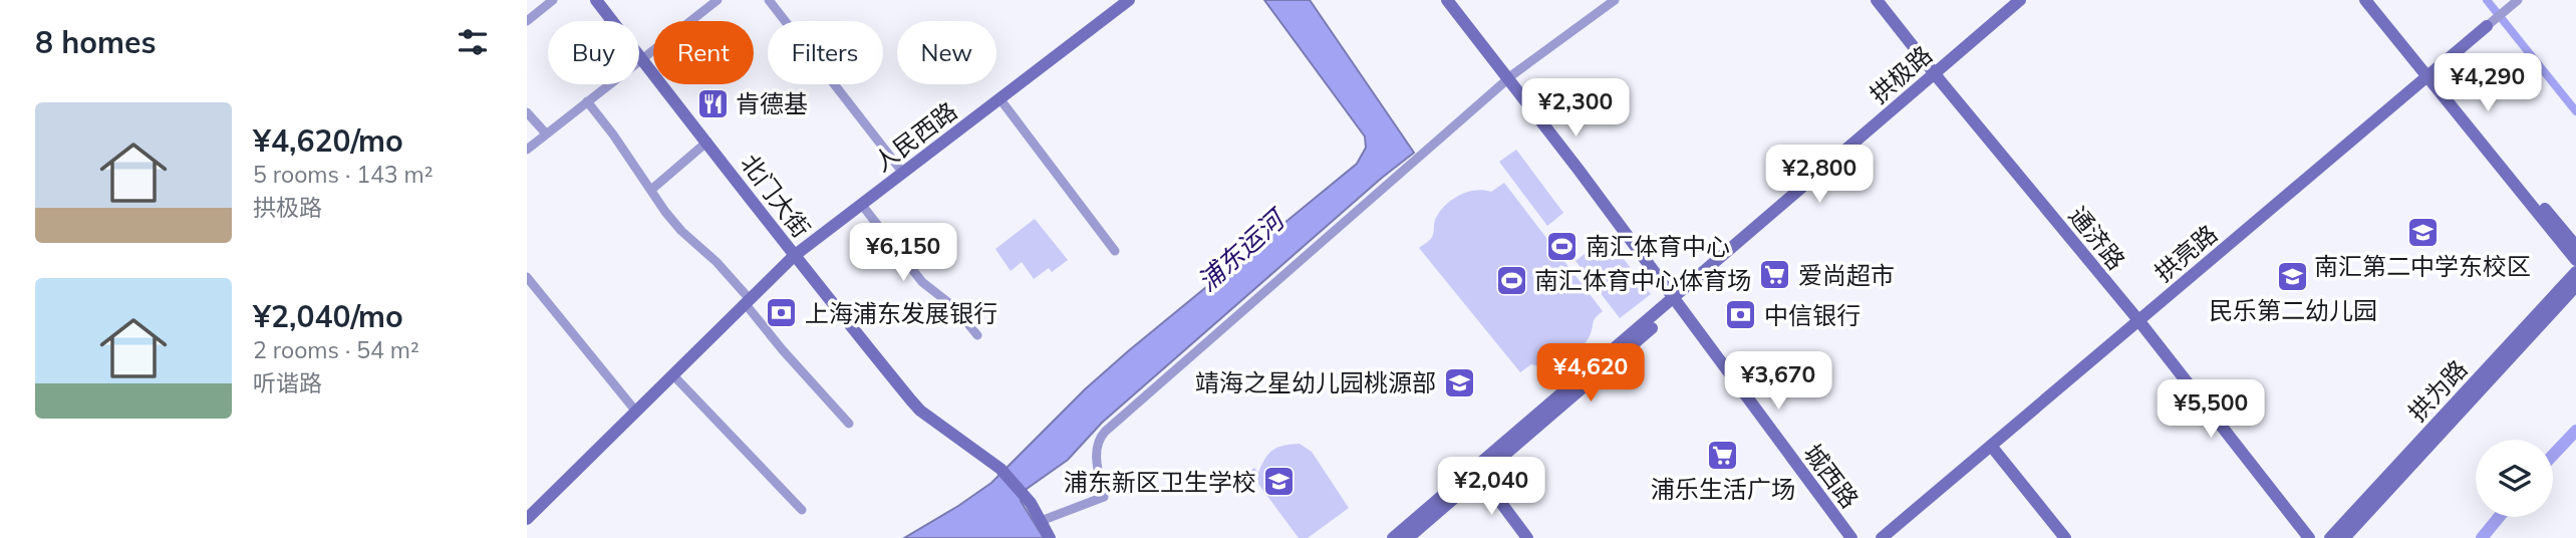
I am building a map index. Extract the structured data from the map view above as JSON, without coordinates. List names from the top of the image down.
{
  "streets": {
    "street": [
      "拱极路",
      "人民西路",
      "北门大街",
      "通济路",
      "拱亮路",
      "拱为路",
      "城西路"
    ]
  },
  "crossings": [
    ["拱极路", "通济路"],
    ["拱极路", "城西路"],
    ["人民西路", "北门大街"],
    ["通济路", "拱亮路"]
  ],
  "water": ["浦东运河"],
  "places": {
    "restaurant": ["肯德基"],
    "school or university": [
      "南汇第二中学东校区",
      "民乐第二幼儿园",
      "靖海之星幼儿园桃源部",
      "浦东新区卫生学校"
    ],
    "sports": ["南汇体育中心", "南汇体育中心体育场"],
    "supermarket": ["爱尚超市", "浦乐生活广场"],
    "bank": ["上海浦东发展银行", "中信银行"]
  },
  "page": {
    "heading": "8 homes",
    "chip": [
      "Buy",
      "Rent",
      "Filters",
      "New"
    ],
    "price": [
      "¥4,290",
      "¥2,300",
      "¥2,800",
      "¥6,150",
      "¥4,620",
      "¥3,670",
      "¥5,500",
      "¥2,040"
    ],
    "list": [
      {
        "name": "¥4,620/mo",
        "note": "5 rooms · 143 m² · 拱极路"
      },
      {
        "name": "¥2,040/mo",
        "note": "2 rooms · 54 m² · 听谐路"
      }
    ]
  }
}
